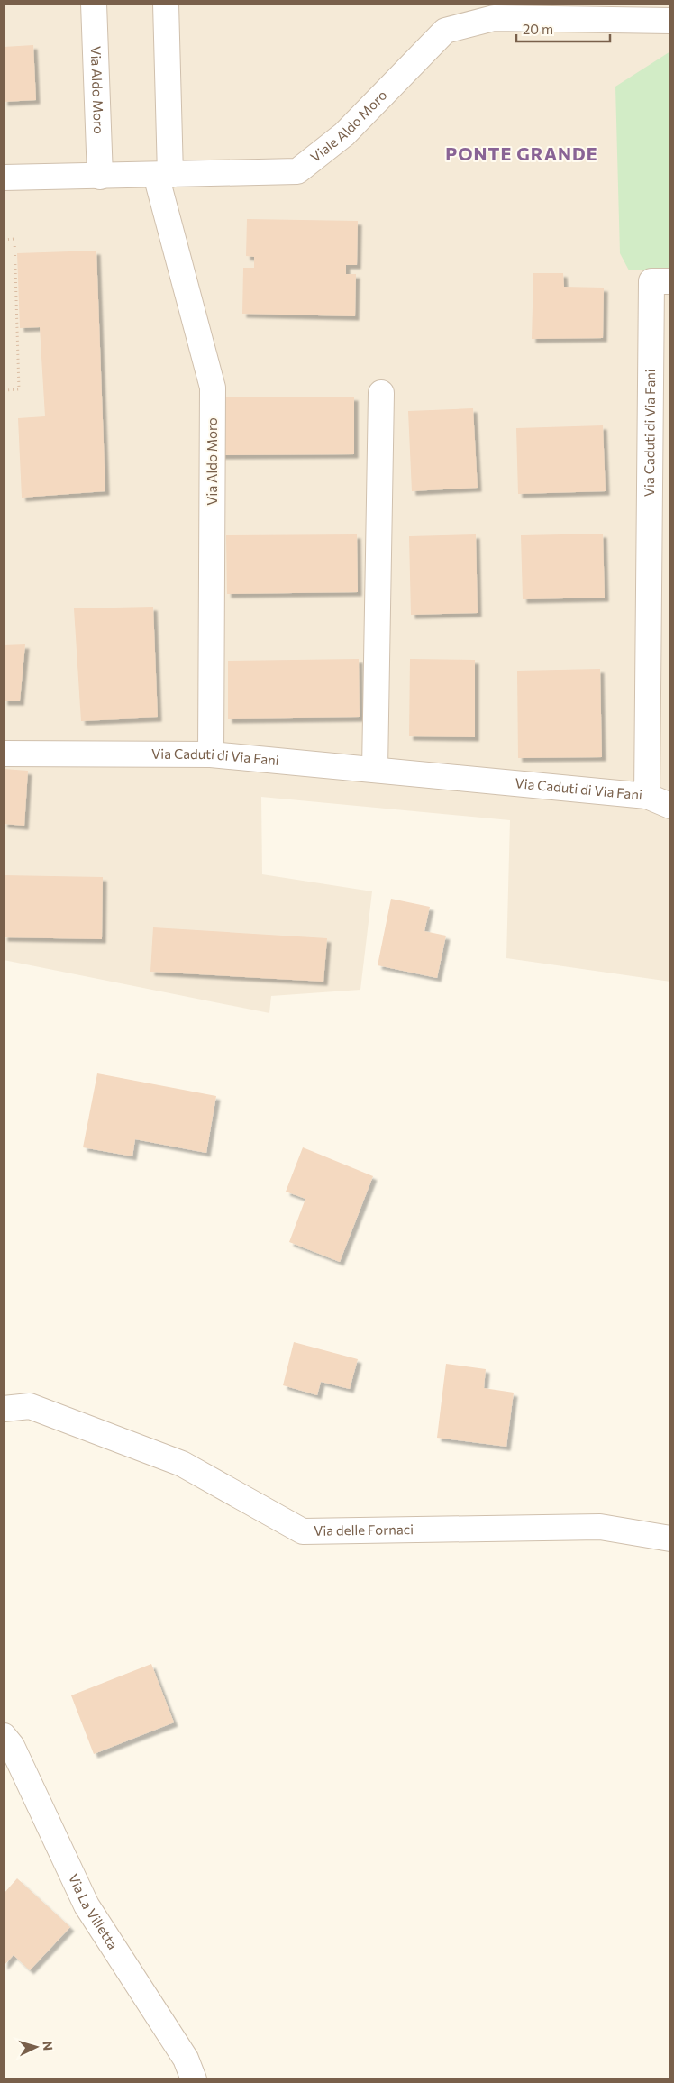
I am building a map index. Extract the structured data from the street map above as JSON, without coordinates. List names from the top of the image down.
{
  "streets": {
    "street": [
      "Via Aldo Moro",
      "Viale Aldo Moro",
      "Via Caduti di Via Fani",
      "Via delle Fornaci",
      "Via La Villetta"
    ]
  },
  "crossings": [
    ["Via Aldo Moro", "Viale Aldo Moro"],
    ["Via Aldo Moro", "Via Caduti di Via Fani"]
  ],
  "districts": ["PONTE GRANDE"],
  "scale_bar": "20 m",
  "north": "right"
}
